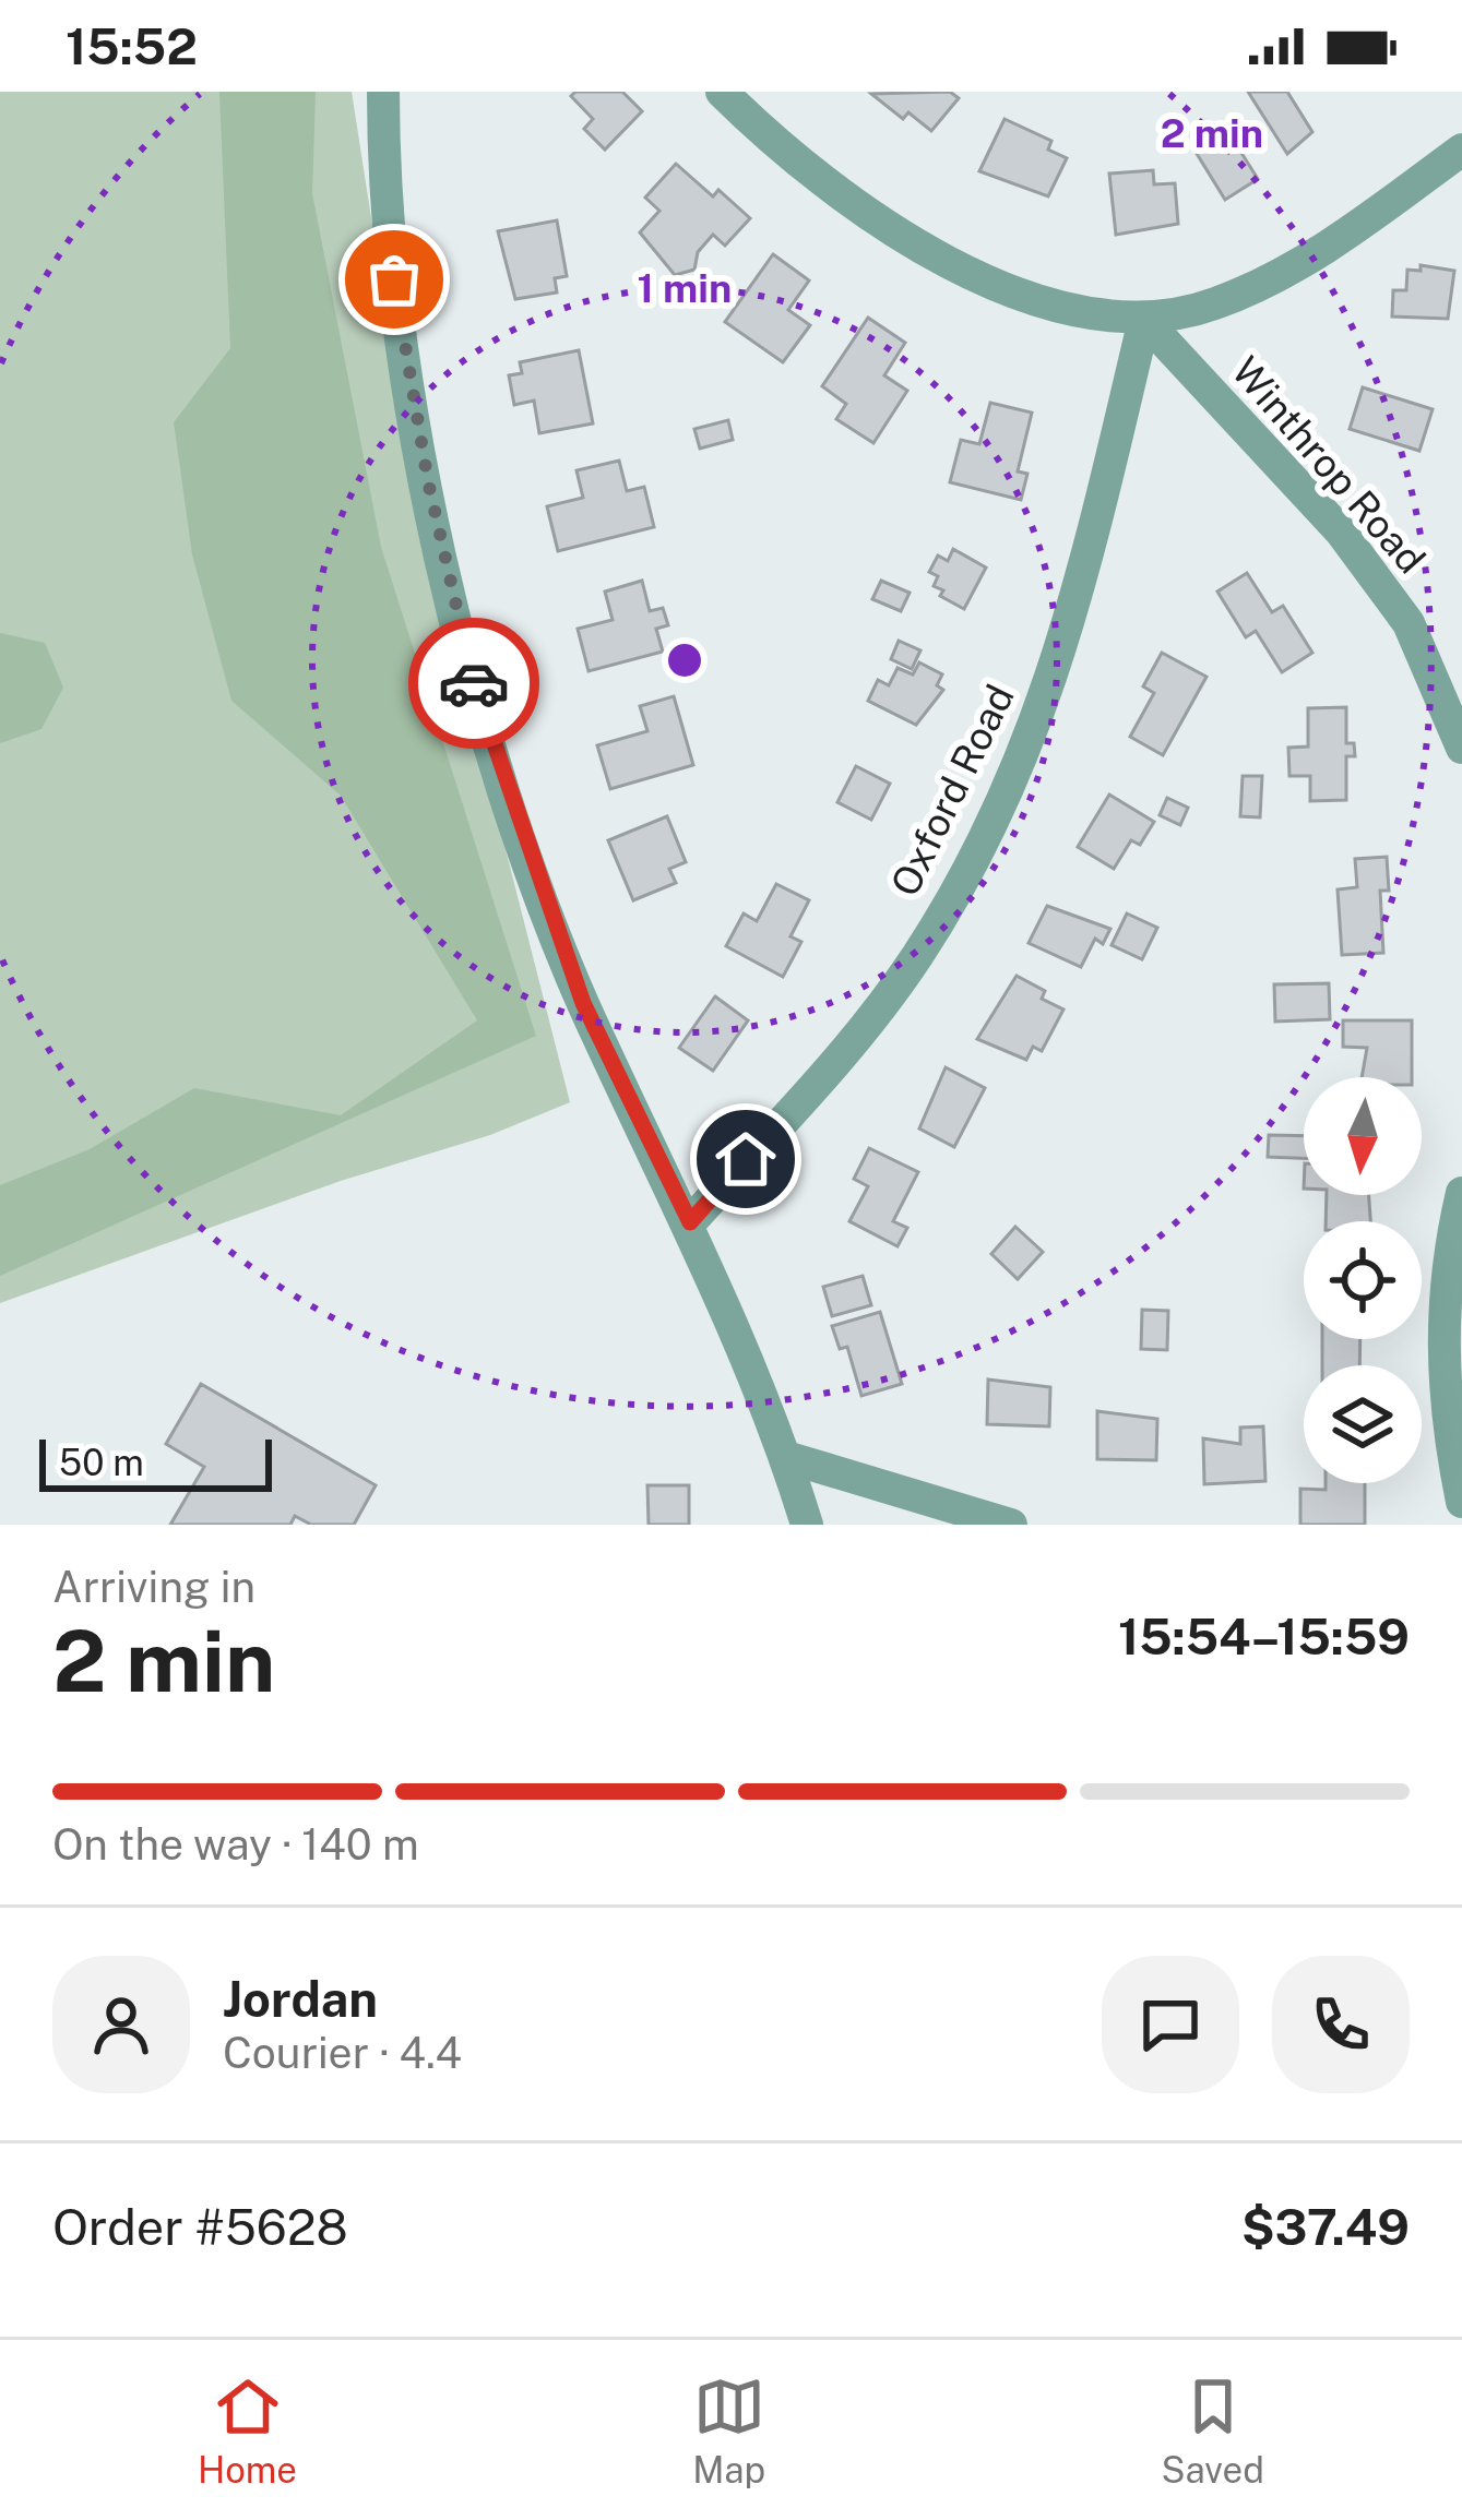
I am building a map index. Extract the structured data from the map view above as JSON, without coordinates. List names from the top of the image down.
{
  "streets": {
    "street": ["Winthrop Road", "Oxford Road"]
  },
  "crossings": [
    ["Winthrop Road", "Oxford Road"]
  ],
  "scale_bar": "50 m",
  "north": "bottom",
  "page": {
    "status": "15:52",
    "scale": "50 m",
    "heading": ["2 min", "Arriving in", "15:54–15:59"],
    "panel": [
      "Jordan",
      "Courier · 4.4",
      "Order #5628",
      "$37.49"
    ],
    "bar": "On the way · 140 m",
    "tabs": ["Home", "Map", "Saved"]
  },
  "rings": ["2 min", "1 min"]
}
